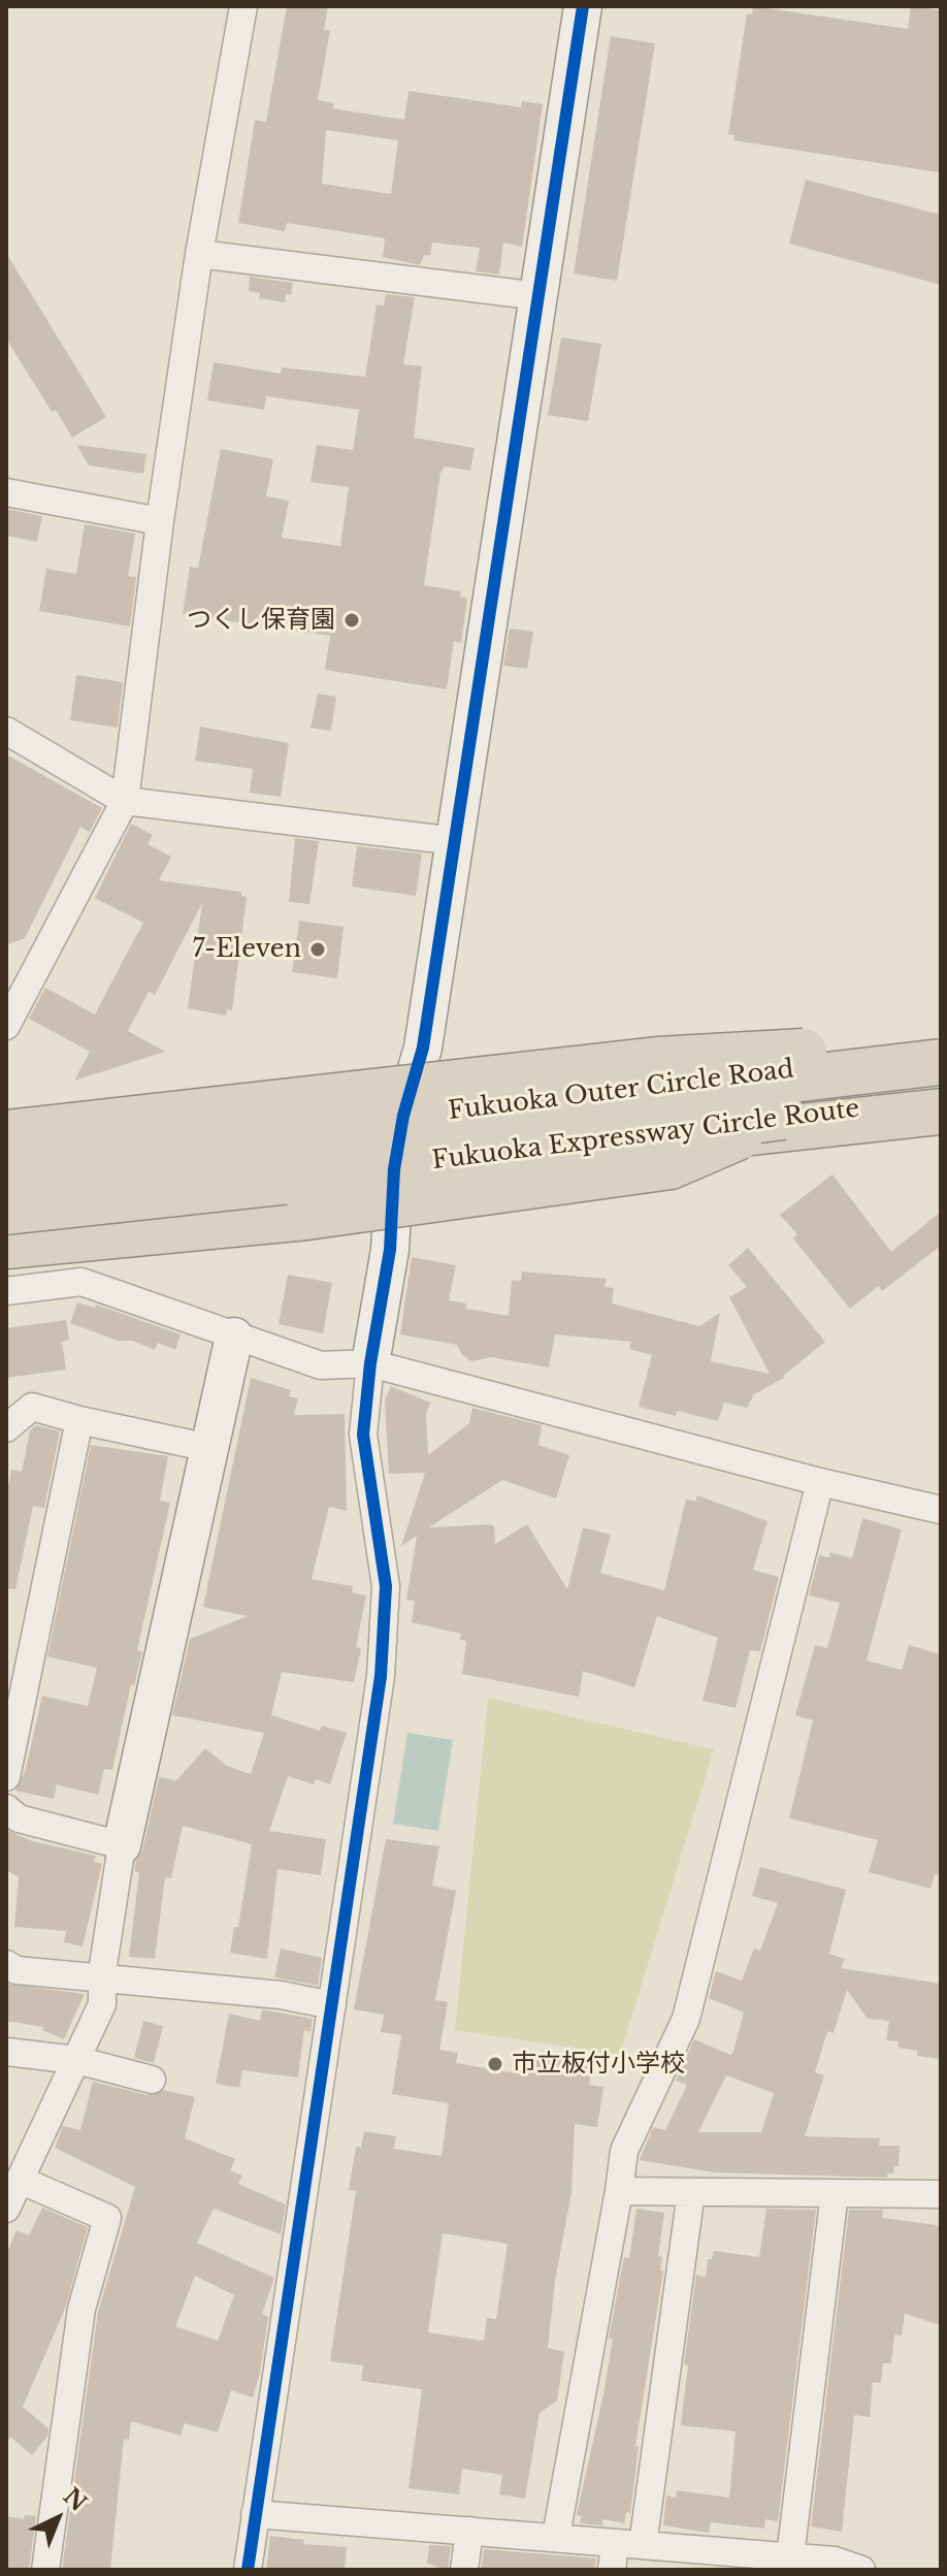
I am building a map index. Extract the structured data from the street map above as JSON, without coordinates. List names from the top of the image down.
{
  "streets": {
    "highway": ["Fukuoka Outer Circle Road", "Fukuoka Expressway Circle Route"]
  },
  "crossings": [
    ["Fukuoka Outer Circle Road", "Fukuoka Expressway Circle Route"]
  ],
  "places": ["つくし保育園", "7-Eleven", "市立板付小学校"],
  "north": "top right"
}
